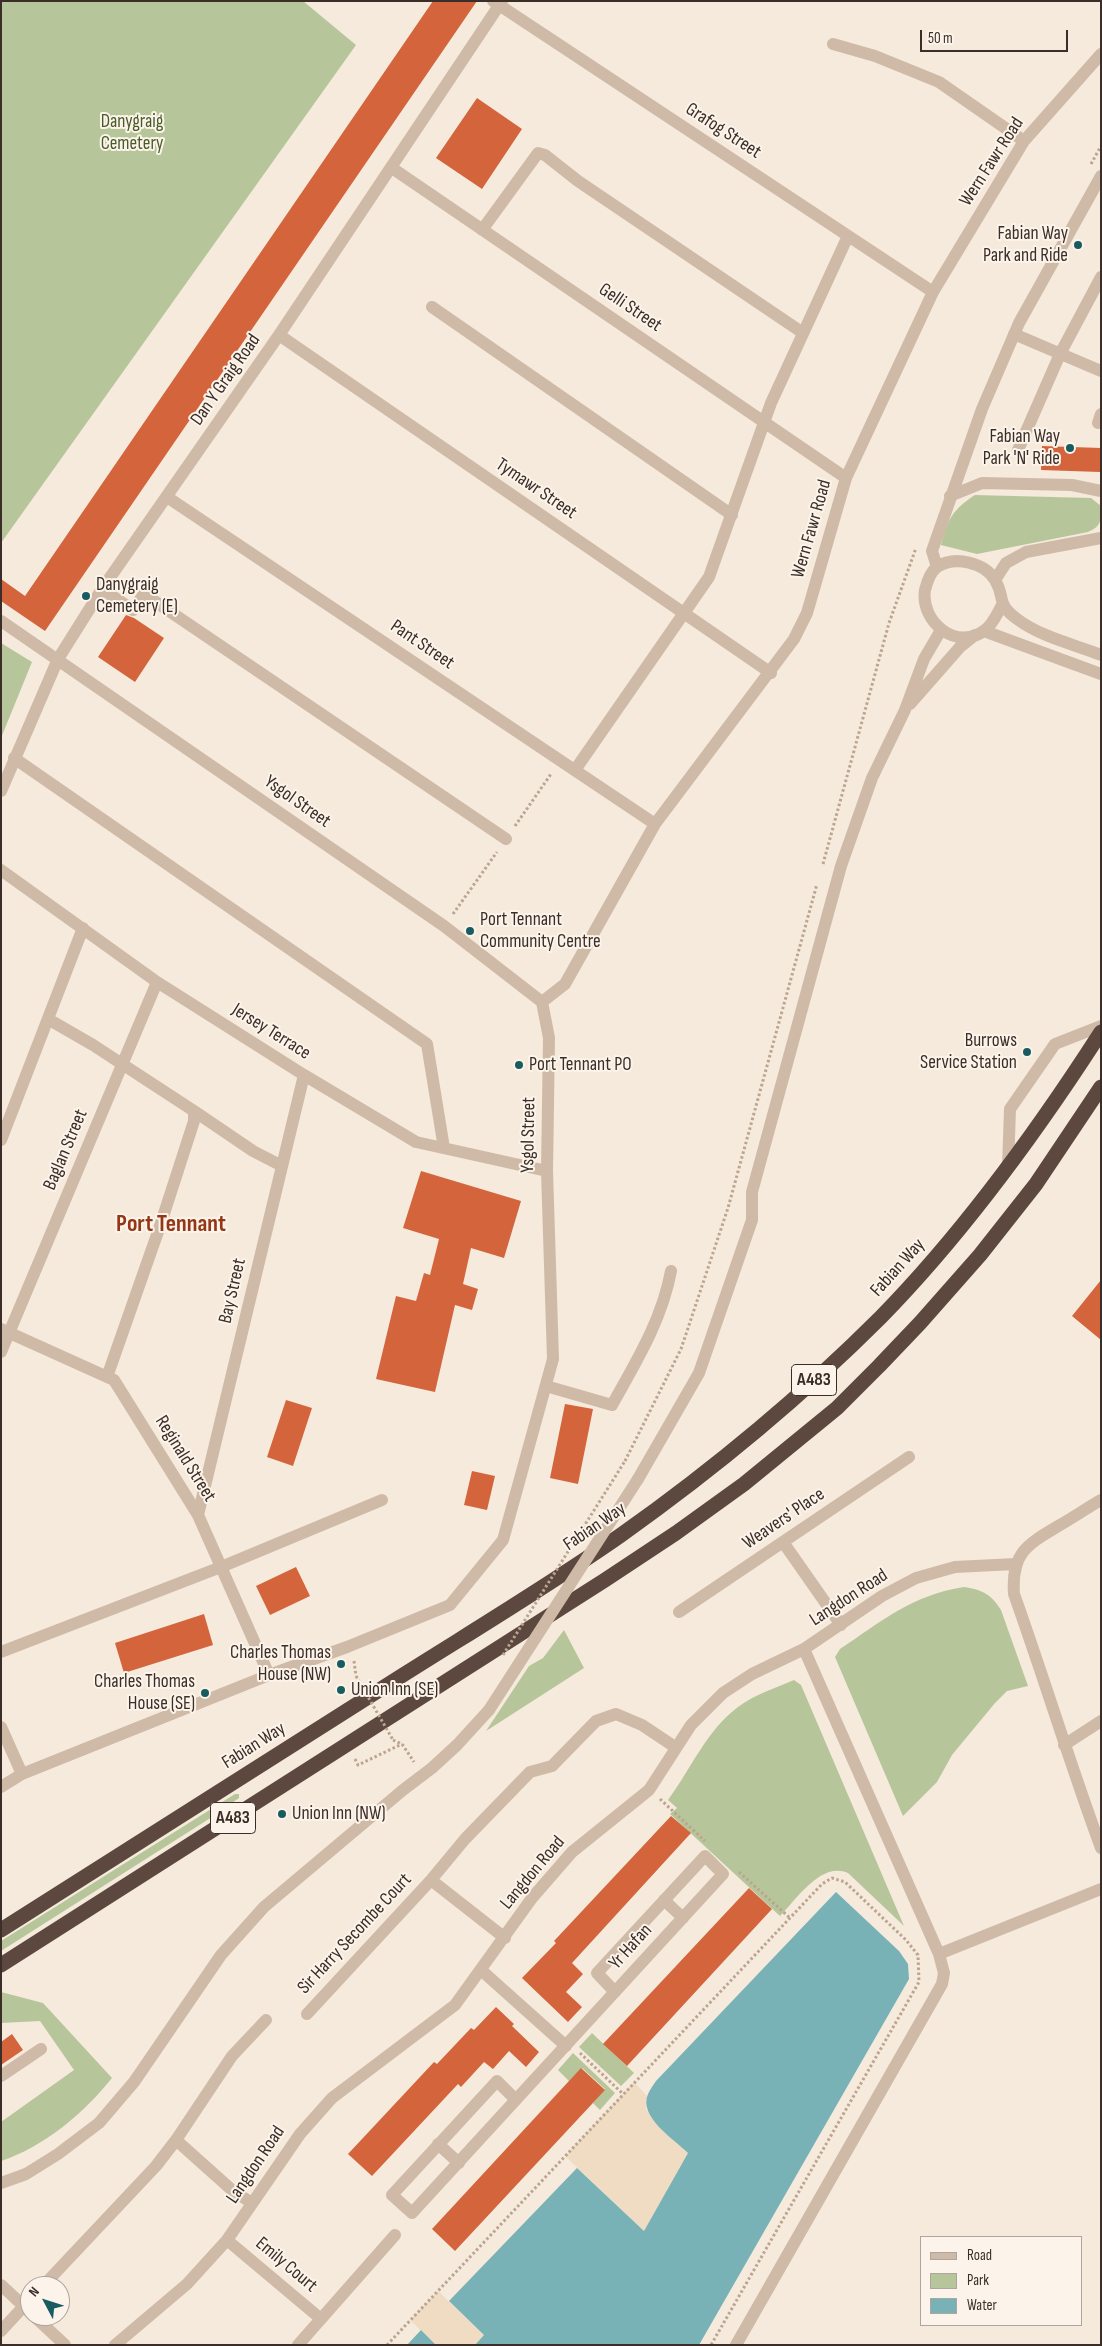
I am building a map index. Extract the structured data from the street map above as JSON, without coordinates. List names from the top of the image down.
{
  "streets": {
    "highway": ["Fabian Way", "A483"],
    "street": [
      "Grafog Street",
      "Wern Fawr Road",
      "Gelli Street",
      "Dan Y Graig Road",
      "Tymawr Street",
      "Pant Street",
      "Ysgol Street",
      "Jersey Terrace",
      "Baglan Street",
      "Bay Street",
      "Reginald Street",
      "Weavers' Place",
      "Langdon Road",
      "Sir Harry Secombe Court",
      "Yr Hafan",
      "Emily Court"
    ]
  },
  "crossings": [
    ["Grafog Street", "Wern Fawr Road"],
    ["Grafog Street", "Dan Y Graig Road"],
    ["Wern Fawr Road", "Gelli Street"],
    ["Wern Fawr Road", "Tymawr Street"],
    ["Wern Fawr Road", "Pant Street"],
    ["Wern Fawr Road", "Ysgol Street"],
    ["Gelli Street", "Dan Y Graig Road"],
    ["Dan Y Graig Road", "Tymawr Street"],
    ["Dan Y Graig Road", "Pant Street"],
    ["Dan Y Graig Road", "Ysgol Street"],
    ["Ysgol Street", "Jersey Terrace"],
    ["Ysgol Street", "Reginald Street"],
    ["Jersey Terrace", "Baglan Street"],
    ["Jersey Terrace", "Bay Street"],
    ["Baglan Street", "Reginald Street"],
    ["Bay Street", "Reginald Street"],
    ["Langdon Road", "Sir Harry Secombe Court"],
    ["Langdon Road", "Emily Court"]
  ],
  "districts": ["Port Tennant"],
  "parks": ["Danygraig Cemetery"],
  "places": [
    "Fabian Way Park and Ride",
    "Fabian Way Park 'N' Ride",
    "Danygraig Cemetery (E)",
    "Port Tennant Community Centre",
    "Burrows Service Station",
    "Port Tennant PO",
    "Charles Thomas House (NW)",
    "Union Inn (SE)",
    "Charles Thomas House (SE)",
    "Union Inn (NW)"
  ],
  "legend": ["Road", "Park", "Water"],
  "scale_bar": "50 m",
  "north": "top left"
}
